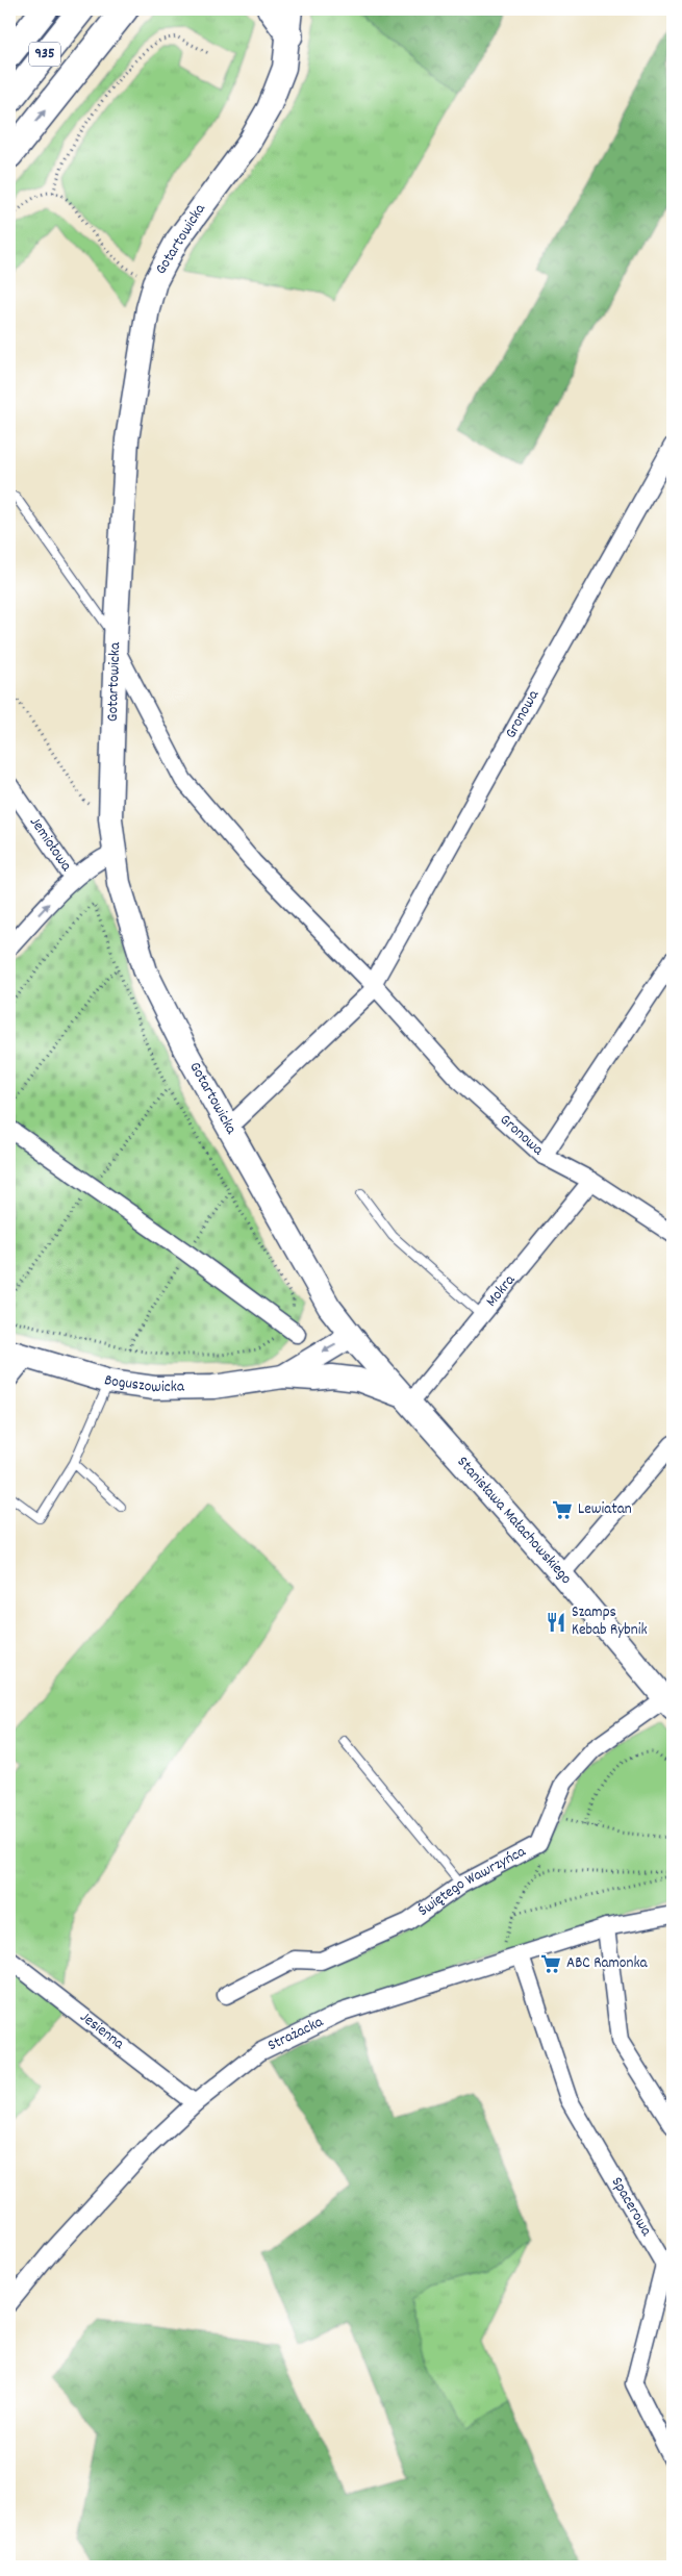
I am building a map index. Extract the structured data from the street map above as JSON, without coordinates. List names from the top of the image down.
{
  "streets": {
    "main road": ["935"],
    "street": [
      "Gotartowicka",
      "Gronowa",
      "Jemiołowa",
      "Mokra",
      "Boguszowicka",
      "Stanisława Małachowskiego",
      "Świętego Wawrzyńca",
      "Jesienna",
      "Strażacka",
      "Spacerowa"
    ]
  },
  "crossings": [
    ["Gotartowicka", "Gronowa"],
    ["Gotartowicka", "Jemiołowa"],
    ["Gotartowicka", "Boguszowicka"],
    ["Gotartowicka", "Stanisława Małachowskiego"],
    ["Gronowa", "Mokra"],
    ["Mokra", "Boguszowicka"],
    ["Mokra", "Stanisława Małachowskiego"],
    ["Boguszowicka", "Stanisława Małachowskiego"],
    ["Stanisława Małachowskiego", "Świętego Wawrzyńca"],
    ["Jesienna", "Strażacka"],
    ["Strażacka", "Spacerowa"]
  ],
  "one_way": ["Jemiołowa"],
  "places": {
    "supermarket": ["Lewiatan", "ABC Ramonka"],
    "restaurant": ["Szamps Kebab Rybnik"]
  }
}
